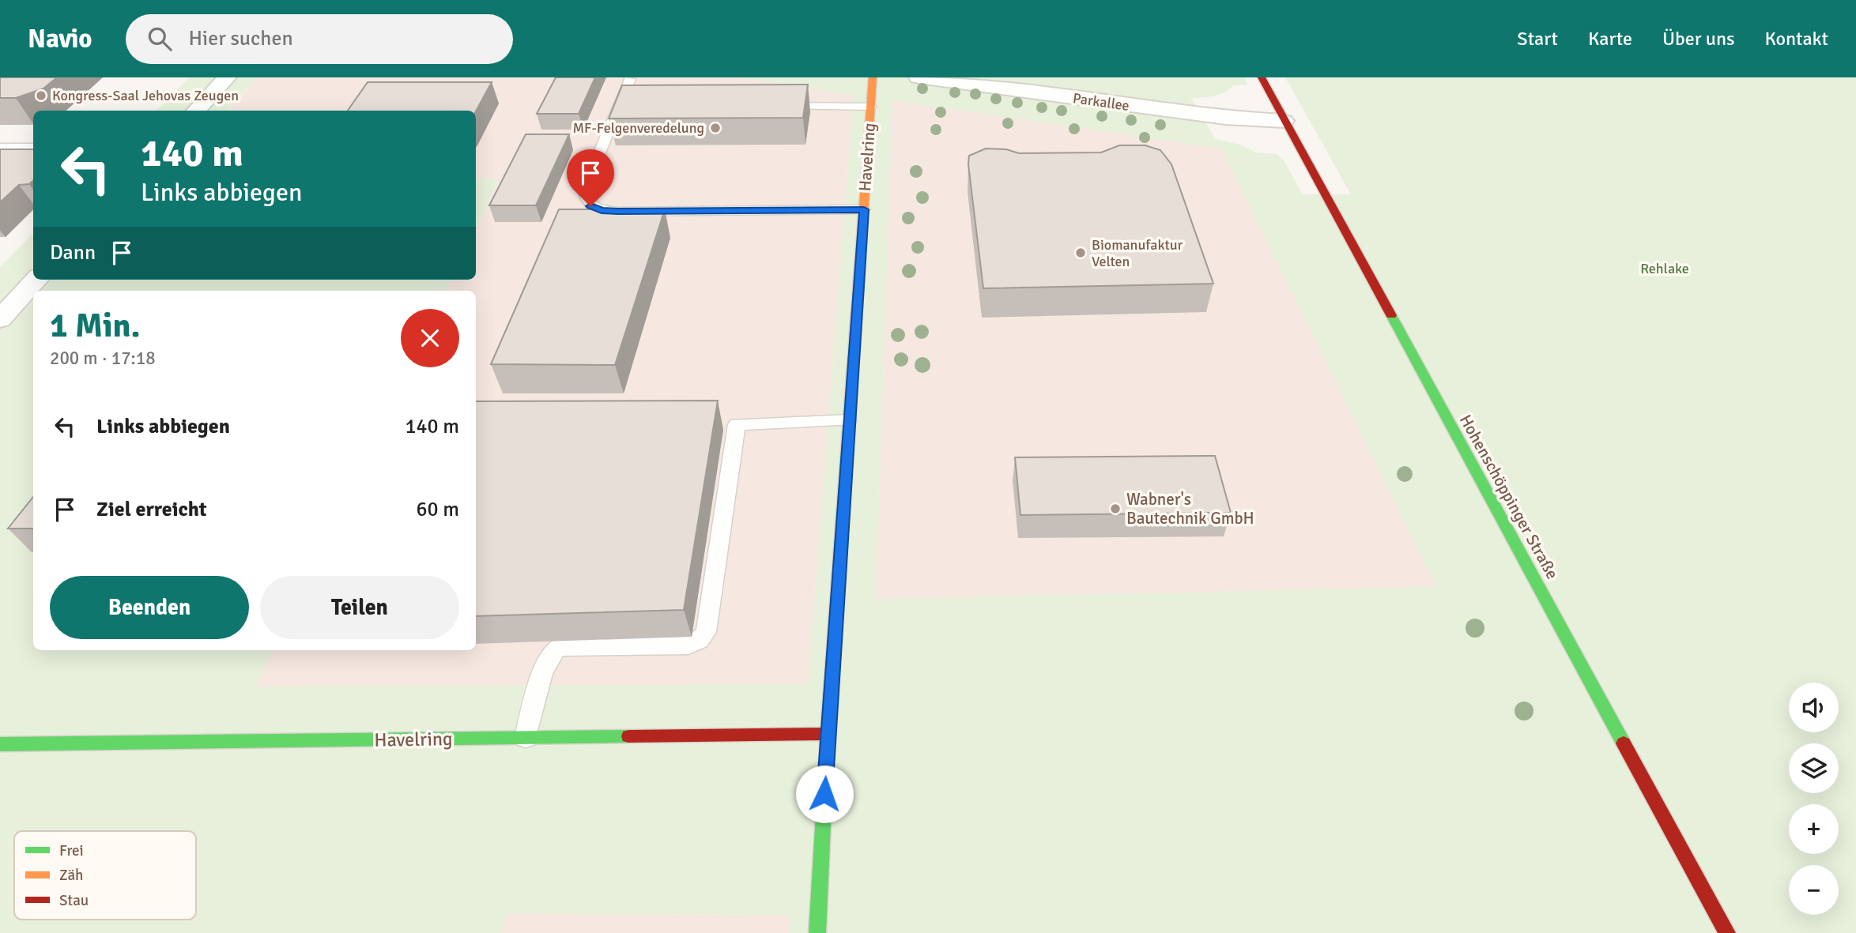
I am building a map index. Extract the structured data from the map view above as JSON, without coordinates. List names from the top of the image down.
{
  "streets": {
    "street": ["Parkallee", "Havelring", "Hohenschöppinger Straße"]
  },
  "crossings": [
    ["Parkallee", "Hohenschöppinger Straße"]
  ],
  "parks": ["Rehlake"],
  "places": [
    "Kongress-Saal Jehovas Zeugen",
    "MF-Felgenveredelung",
    "Biomanufaktur Velten",
    "Wabner's Bautechnik GmbH"
  ],
  "legend": ["Frei", "Zäh", "Stau"],
  "page": {
    "header": "Navio",
    "search": "Hier suchen",
    "nav": [
      "Start",
      "Karte",
      "Über uns",
      "Kontakt"
    ],
    "turn": ["140 m", "Links abbiegen"],
    "then": "Dann",
    "heading": ["1 Min.", "200 m · 17:18"],
    "list": [
      {
        "name": "Links abbiegen",
        "value": "140 m"
      },
      {
        "name": "Ziel erreicht",
        "value": "60 m"
      }
    ],
    "buttons": ["Beenden", "Teilen"],
    "map_buttons": ["+", "−"]
  }
}
